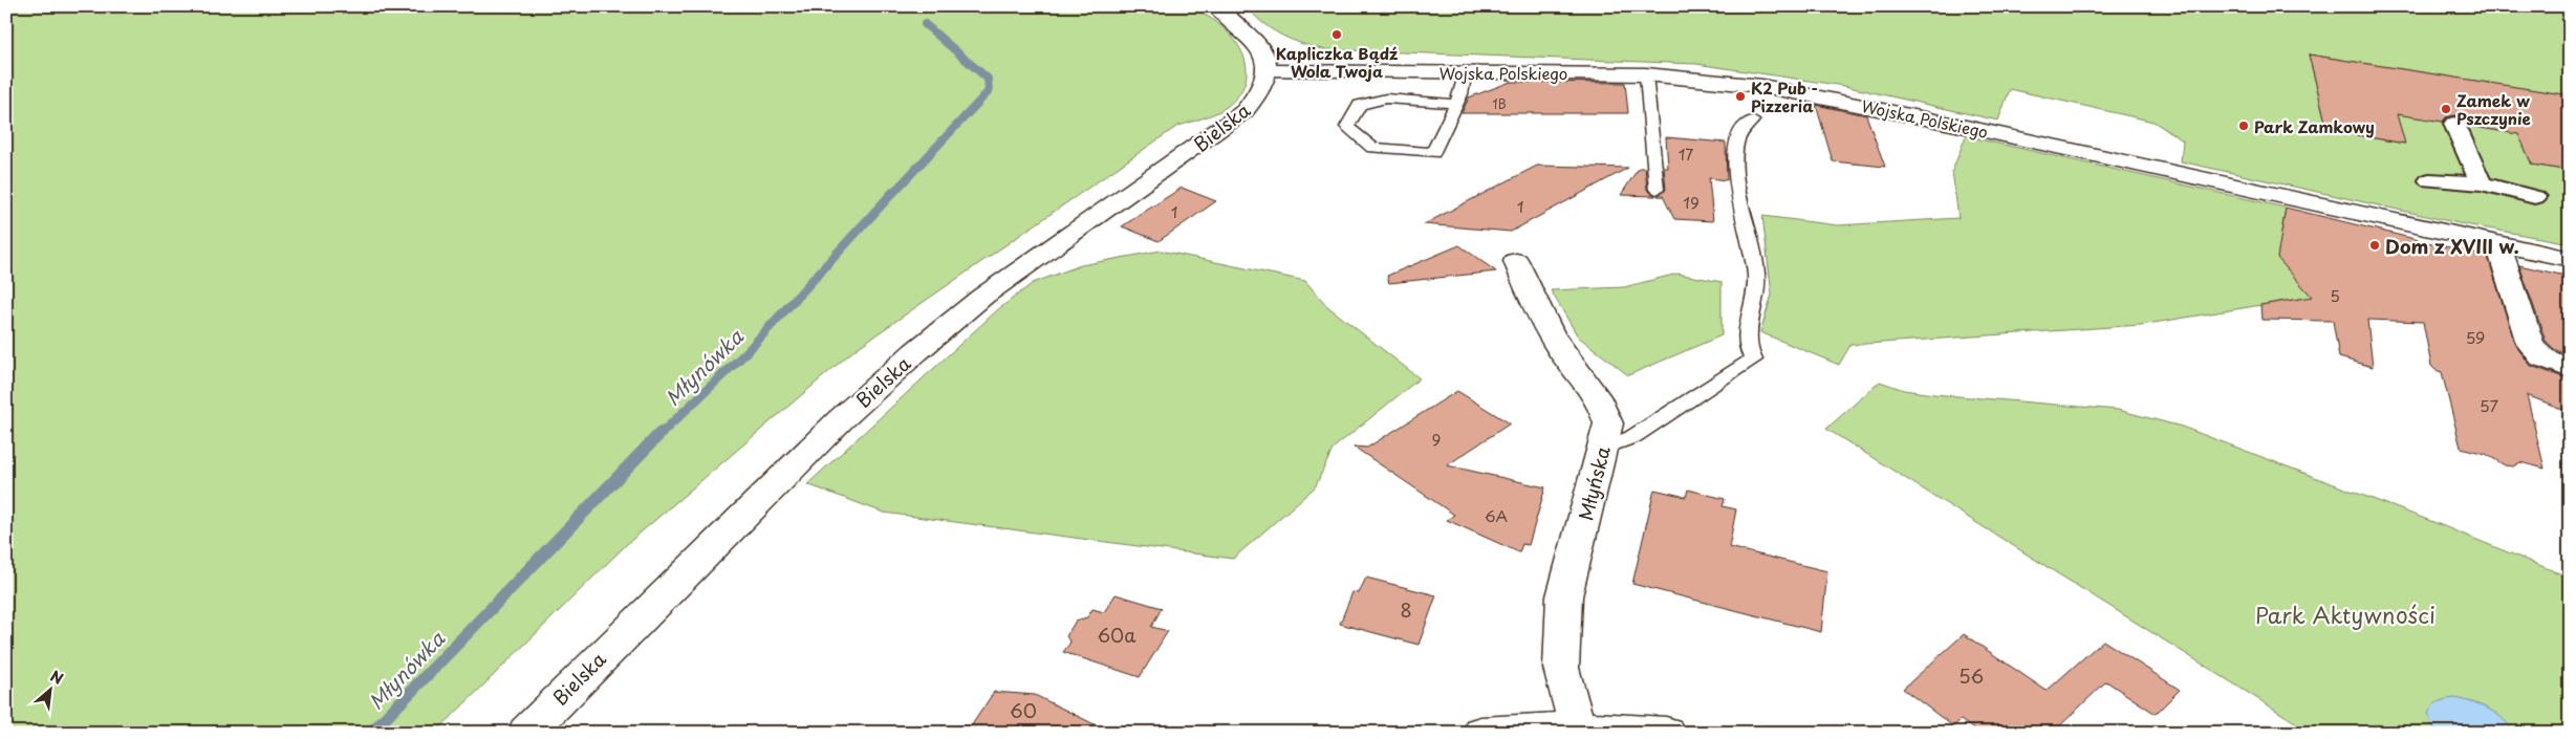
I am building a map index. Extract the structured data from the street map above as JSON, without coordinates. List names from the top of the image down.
{
  "streets": {
    "street": ["Wojska Polskiego", "Bielska", "Młyńska"]
  },
  "crossings": [
    ["Wojska Polskiego", "Bielska"]
  ],
  "water": ["Młynówka"],
  "parks": ["Park Aktywności"],
  "places": [
    "Kapliczka Bądź Wola Twoja",
    "K2 Pub - Pizzeria",
    "Zamek w Pszczynie",
    "Park Zamkowy",
    "Dom z XVIII w."
  ],
  "house_numbers": [
    "1B",
    "17",
    "19",
    "1",
    "1",
    "5",
    "59",
    "57",
    "9",
    "6A",
    "8",
    "60a",
    "56",
    "60"
  ],
  "north": "top right"
}
